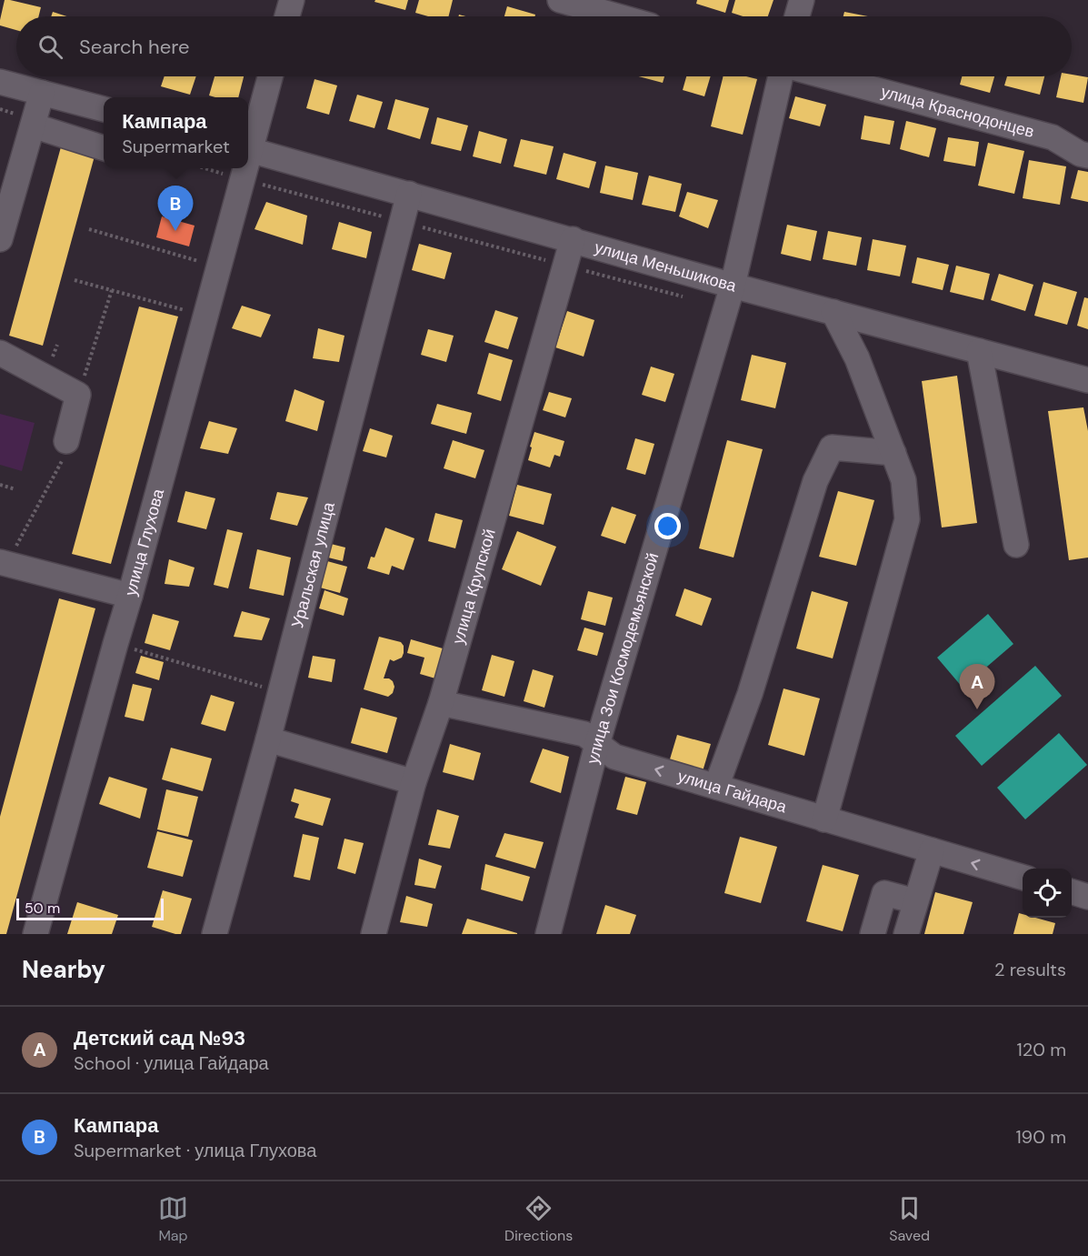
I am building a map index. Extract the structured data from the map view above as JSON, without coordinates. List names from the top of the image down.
{
  "streets": {
    "street": [
      "улица Краснодонцев",
      "улица Меньшикова",
      "улица Глухова",
      "Уральская улица",
      "улица Крупской",
      "улица Зои Космодемьянской",
      "улица Гайдара"
    ]
  },
  "crossings": [
    ["улица Меньшикова", "Уральская улица"],
    ["улица Меньшикова", "улица Крупской"],
    ["улица Меньшикова", "улица Зои Космодемьянской"],
    ["улица Крупской", "улица Гайдара"],
    ["улица Зои Космодемьянской", "улица Гайдара"]
  ],
  "one_way": ["улица Гайдара"],
  "scale_bar": "50 m",
  "page": {
    "search": "Search here",
    "popup": ["Кампара", "Supermarket"],
    "pins": ["B", "A"],
    "scale": "50 m",
    "heading": ["Nearby", "2 results"],
    "list": [
      {
        "mark": "A",
        "name": "Детский сад №93",
        "note": "School · улица Гайдара",
        "value": "120 m"
      },
      {
        "mark": "B",
        "name": "Кампара",
        "note": "Supermarket · улица Глухова",
        "value": "190 m"
      }
    ],
    "nav": ["Map", "Directions", "Saved"]
  }
}
